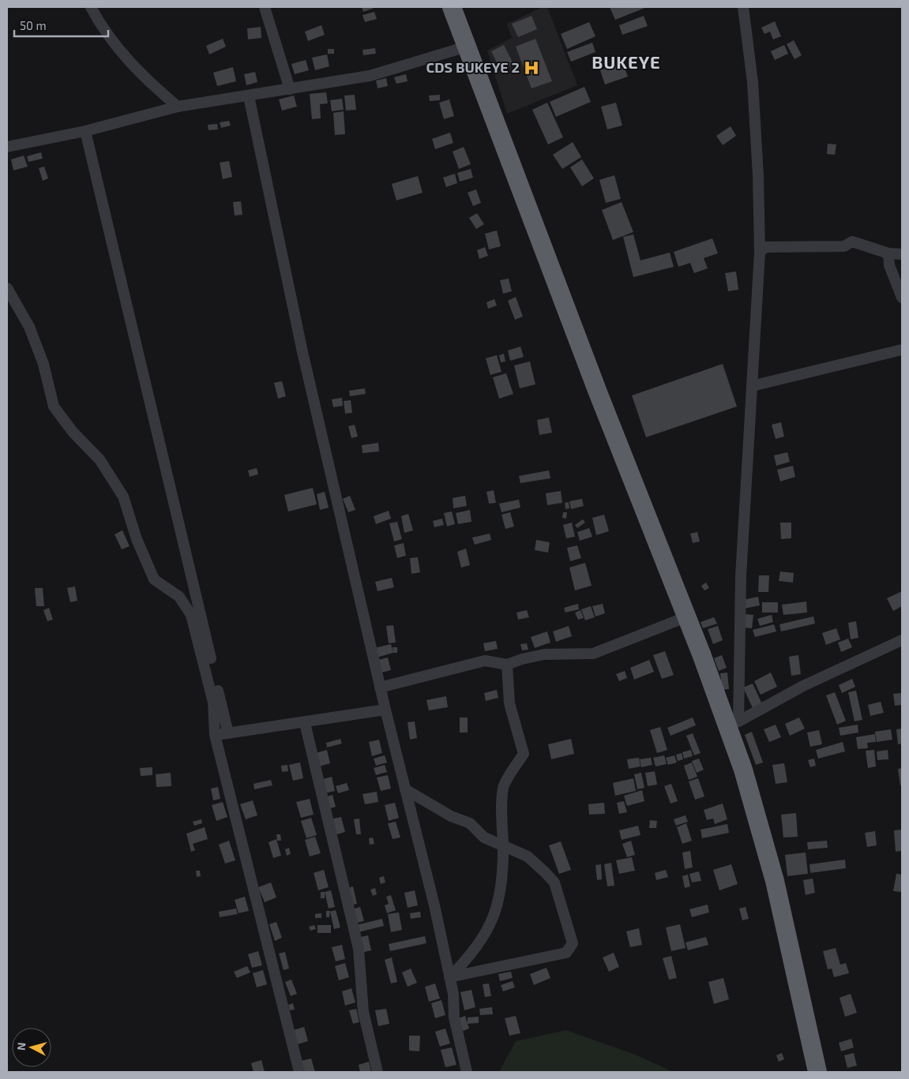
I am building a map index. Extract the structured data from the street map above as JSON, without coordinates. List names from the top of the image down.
{
  "districts": ["BUKEYE"],
  "places": {
    "hospital": ["CDS BUKEYE 2"]
  },
  "scale_bar": "50 m",
  "north": "left"
}
